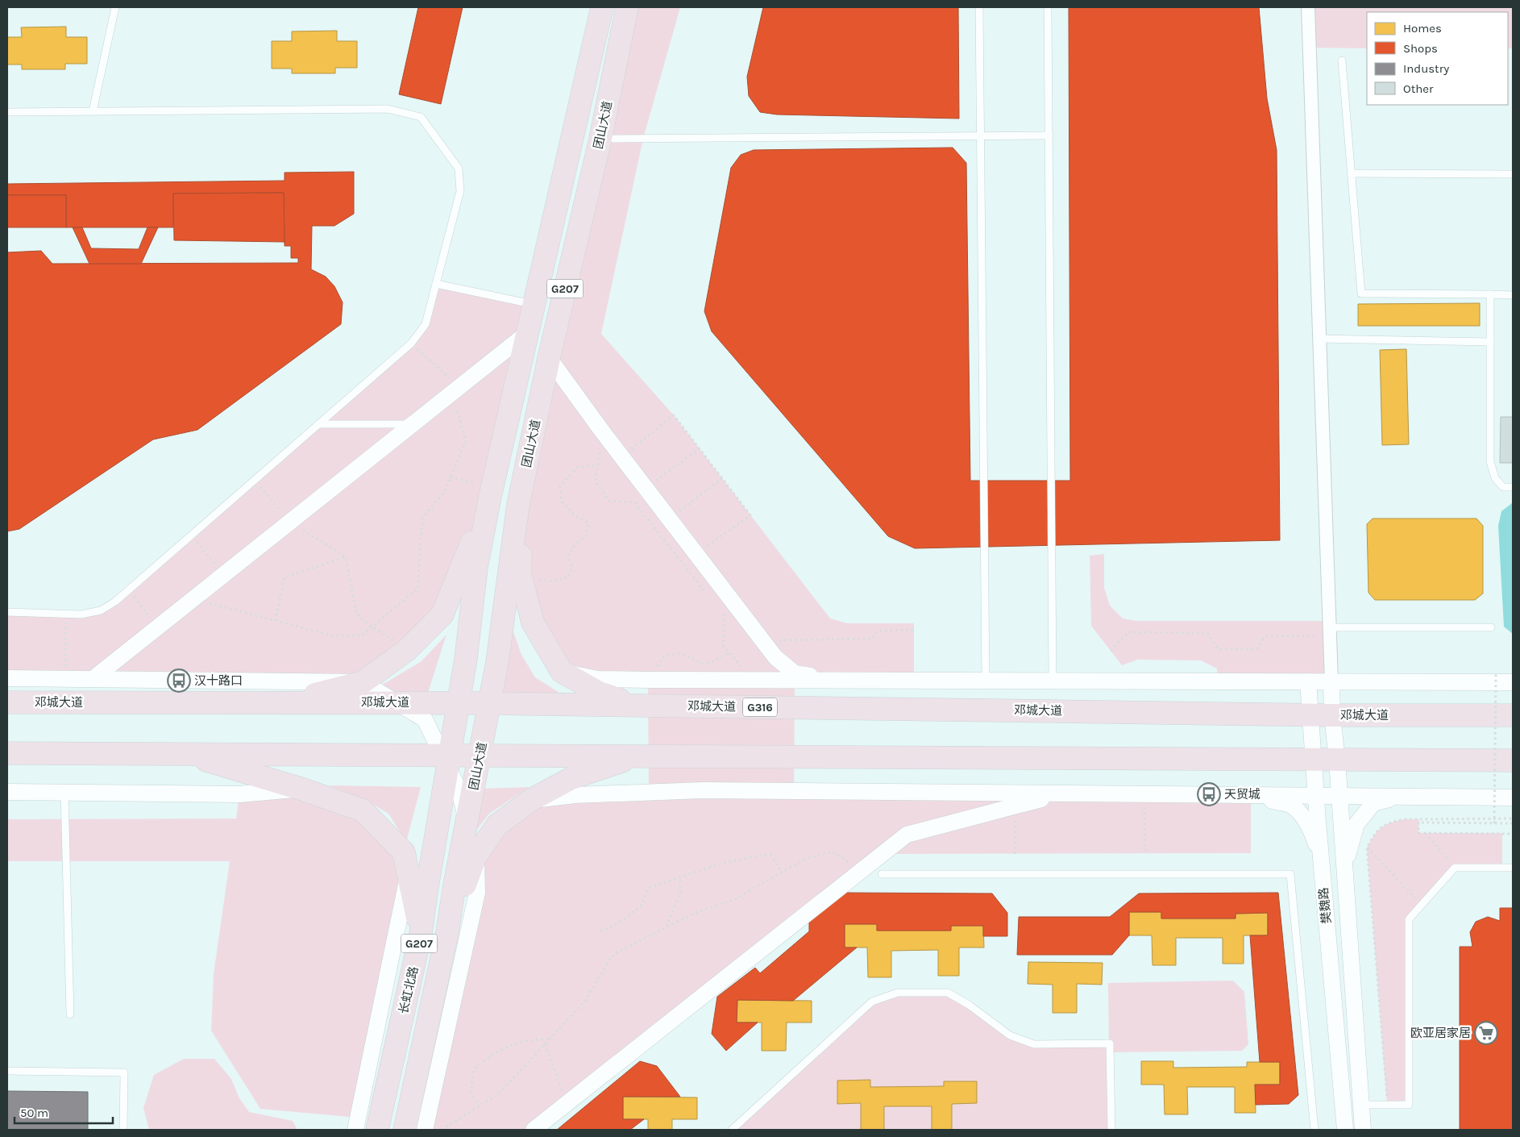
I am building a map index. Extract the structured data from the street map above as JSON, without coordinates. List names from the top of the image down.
{
  "streets": {
    "highway": [
      "团山大道",
      "G207",
      "邓城大道",
      "G316",
      "长虹北路"
    ],
    "street": ["樊魏路"]
  },
  "crossings": [
    ["团山大道", "邓城大道"],
    ["团山大道", "长虹北路"],
    ["G207", "邓城大道"],
    ["G207", "长虹北路"],
    ["邓城大道", "樊魏路"]
  ],
  "places": {
    "bus stop": ["汉十路口", "天贸城"],
    "supermarket": ["欧亚居家居"]
  },
  "legend": [
    "Homes",
    "Shops",
    "Industry",
    "Other"
  ],
  "scale_bar": "50 m"
}
